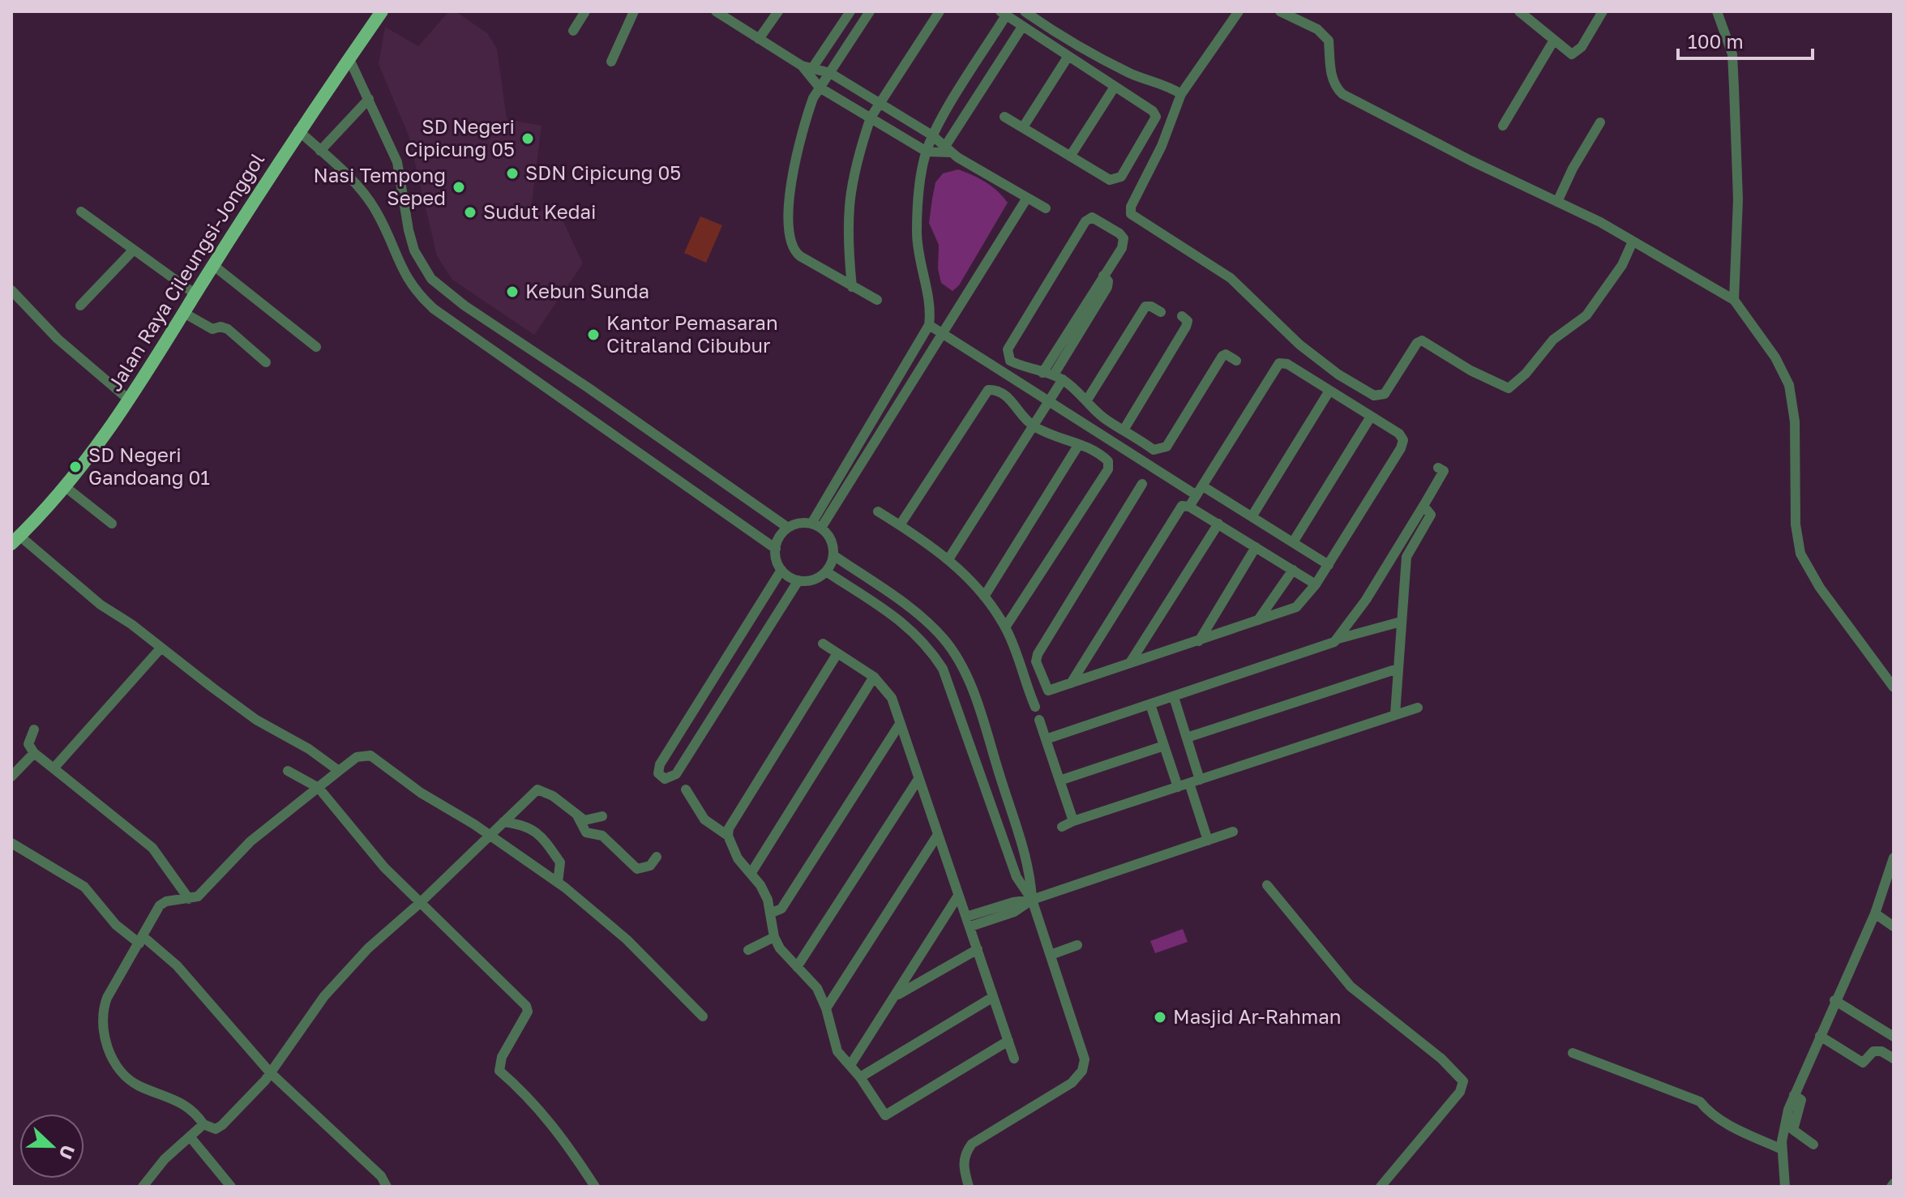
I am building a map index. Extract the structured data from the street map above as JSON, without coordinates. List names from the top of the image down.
{
  "streets": {
    "main road": ["Jalan Raya Cileungsi-Jonggol"]
  },
  "places": [
    "SD Negeri Cipicung 05",
    "SDN Cipicung 05",
    "Nasi Tempong Seped",
    "Sudut Kedai",
    "Kebun Sunda",
    "Kantor Pemasaran Citraland Cibubur",
    "SD Negeri Gandoang 01",
    "Masjid Ar-Rahman"
  ],
  "scale_bar": "100 m",
  "north": "right"
}
